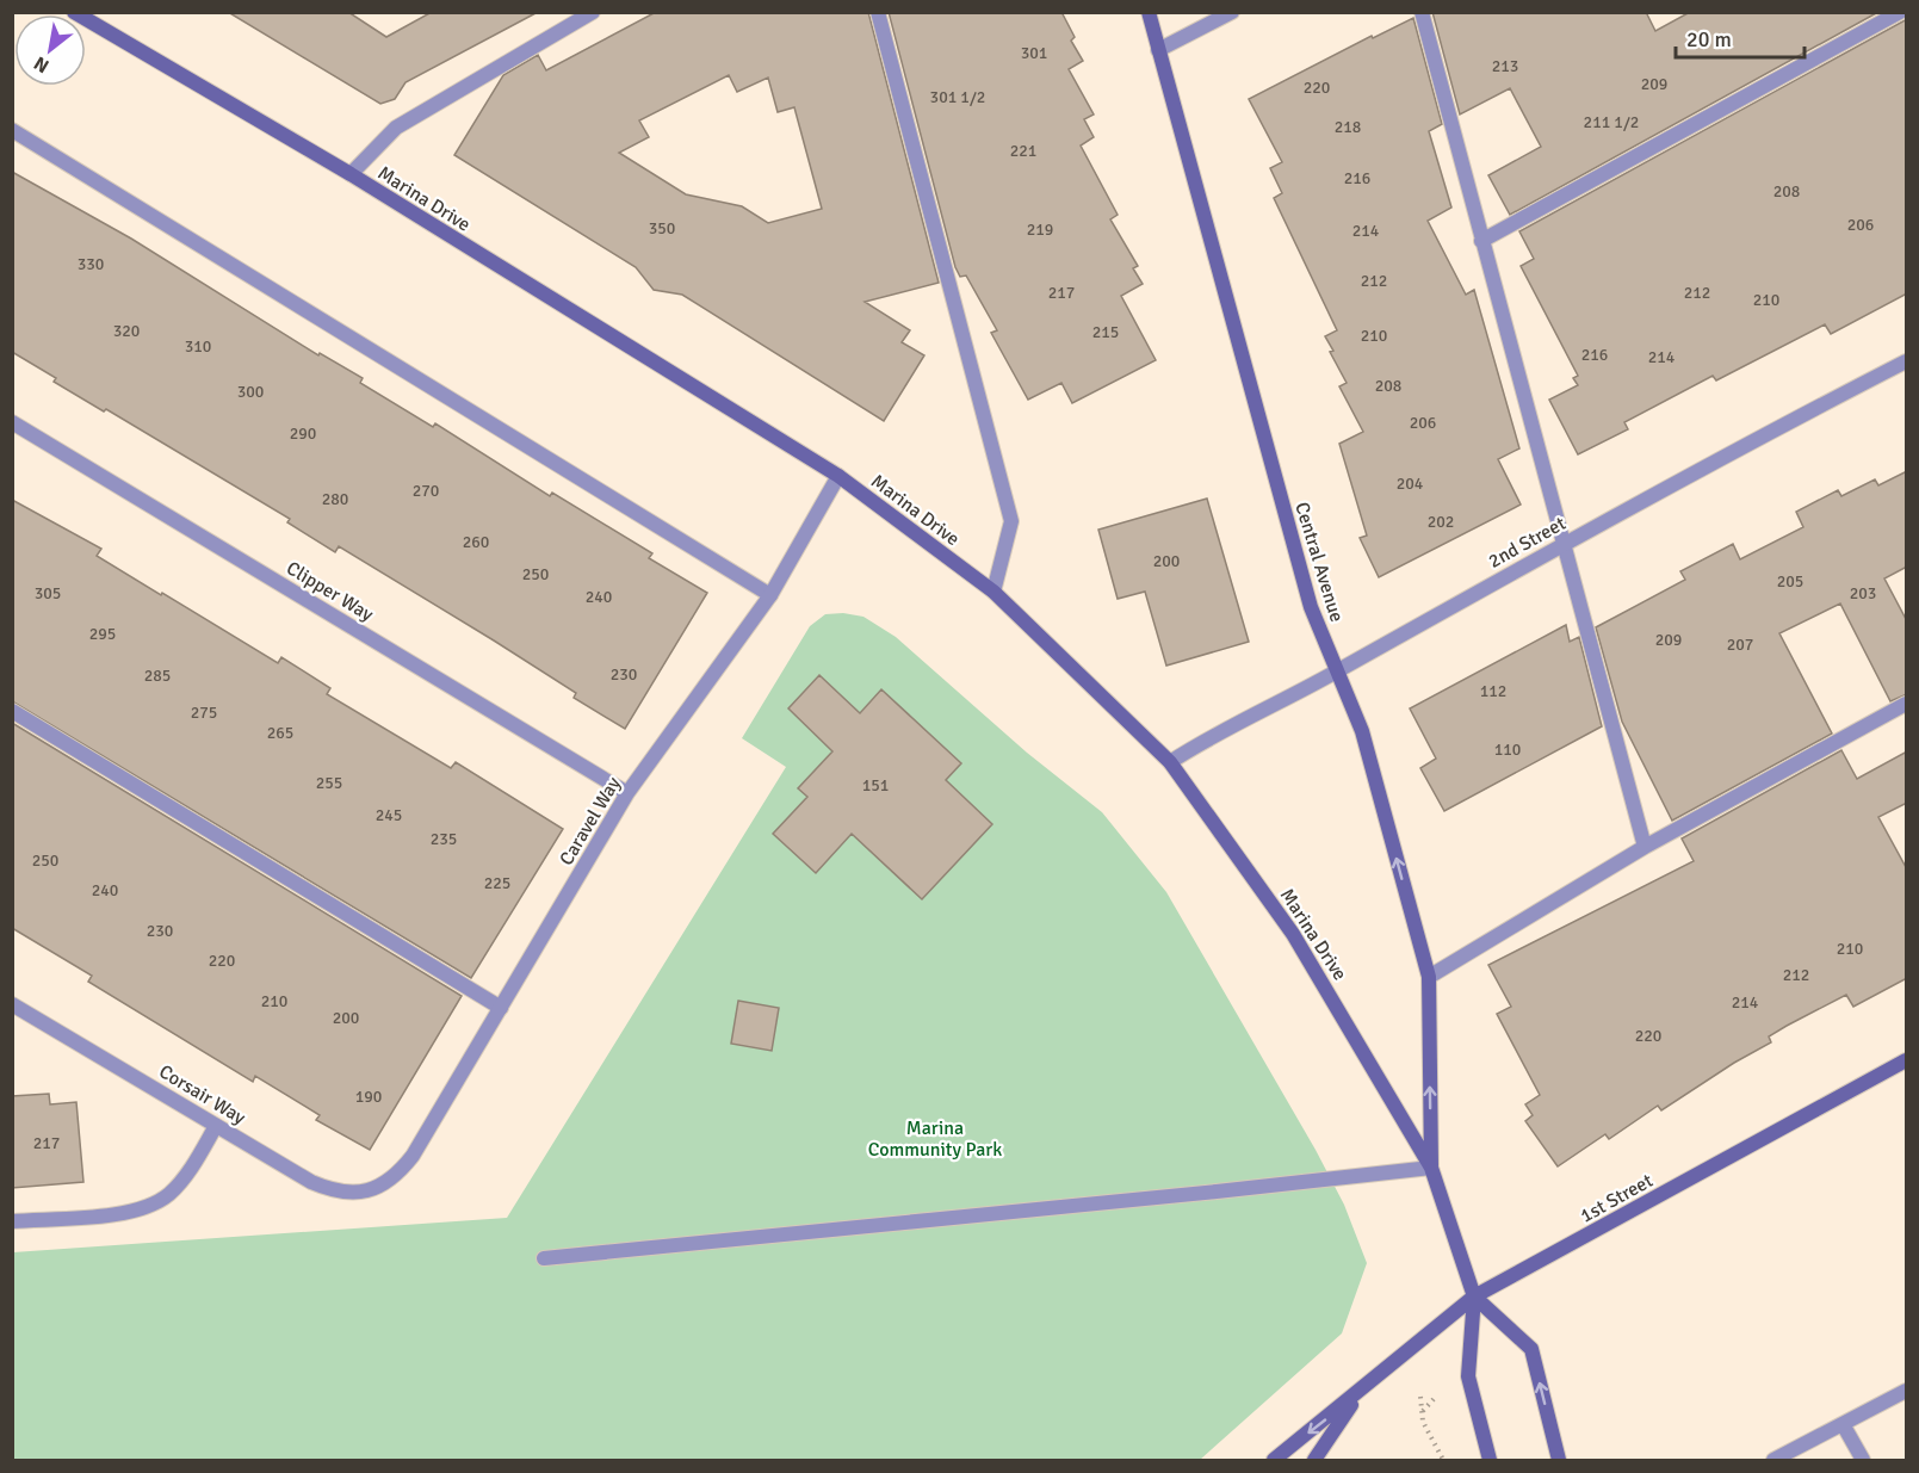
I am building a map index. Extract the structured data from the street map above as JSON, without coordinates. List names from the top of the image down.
{
  "streets": {
    "main road": ["Marina Drive", "Central Avenue", "1st Street"],
    "street": [
      "2nd Street",
      "Clipper Way",
      "Caravel Way",
      "Corsair Way"
    ]
  },
  "crossings": [
    ["Marina Drive", "2nd Street"],
    ["Marina Drive", "Central Avenue"],
    ["Marina Drive", "Caravel Way"],
    ["Marina Drive", "1st Street"],
    ["2nd Street", "Central Avenue"],
    ["Clipper Way", "Caravel Way"],
    ["Caravel Way", "Corsair Way"]
  ],
  "one_way": ["Central Avenue"],
  "parks": ["Marina Community Park"],
  "house_numbers": [
    "301",
    "213",
    "209",
    "220",
    "301 1/2",
    "211 1/2",
    "218",
    "221",
    "216",
    "208",
    "206",
    "350",
    "219",
    "214",
    "330",
    "212",
    "217",
    "212",
    "210",
    "320",
    "215",
    "210",
    "310",
    "216",
    "214",
    "208",
    "300",
    "206",
    "290",
    "204",
    "270",
    "280",
    "202",
    "260",
    "200",
    "250",
    "205",
    "305",
    "203",
    "240",
    "295",
    "209",
    "207",
    "230",
    "285",
    "112",
    "275",
    "265",
    "110",
    "255",
    "151",
    "245",
    "235",
    "250",
    "225",
    "240",
    "230",
    "210",
    "220",
    "212",
    "210",
    "214",
    "200",
    "220",
    "190",
    "217"
  ],
  "scale_bar": "20 m",
  "north": "bottom left"
}
